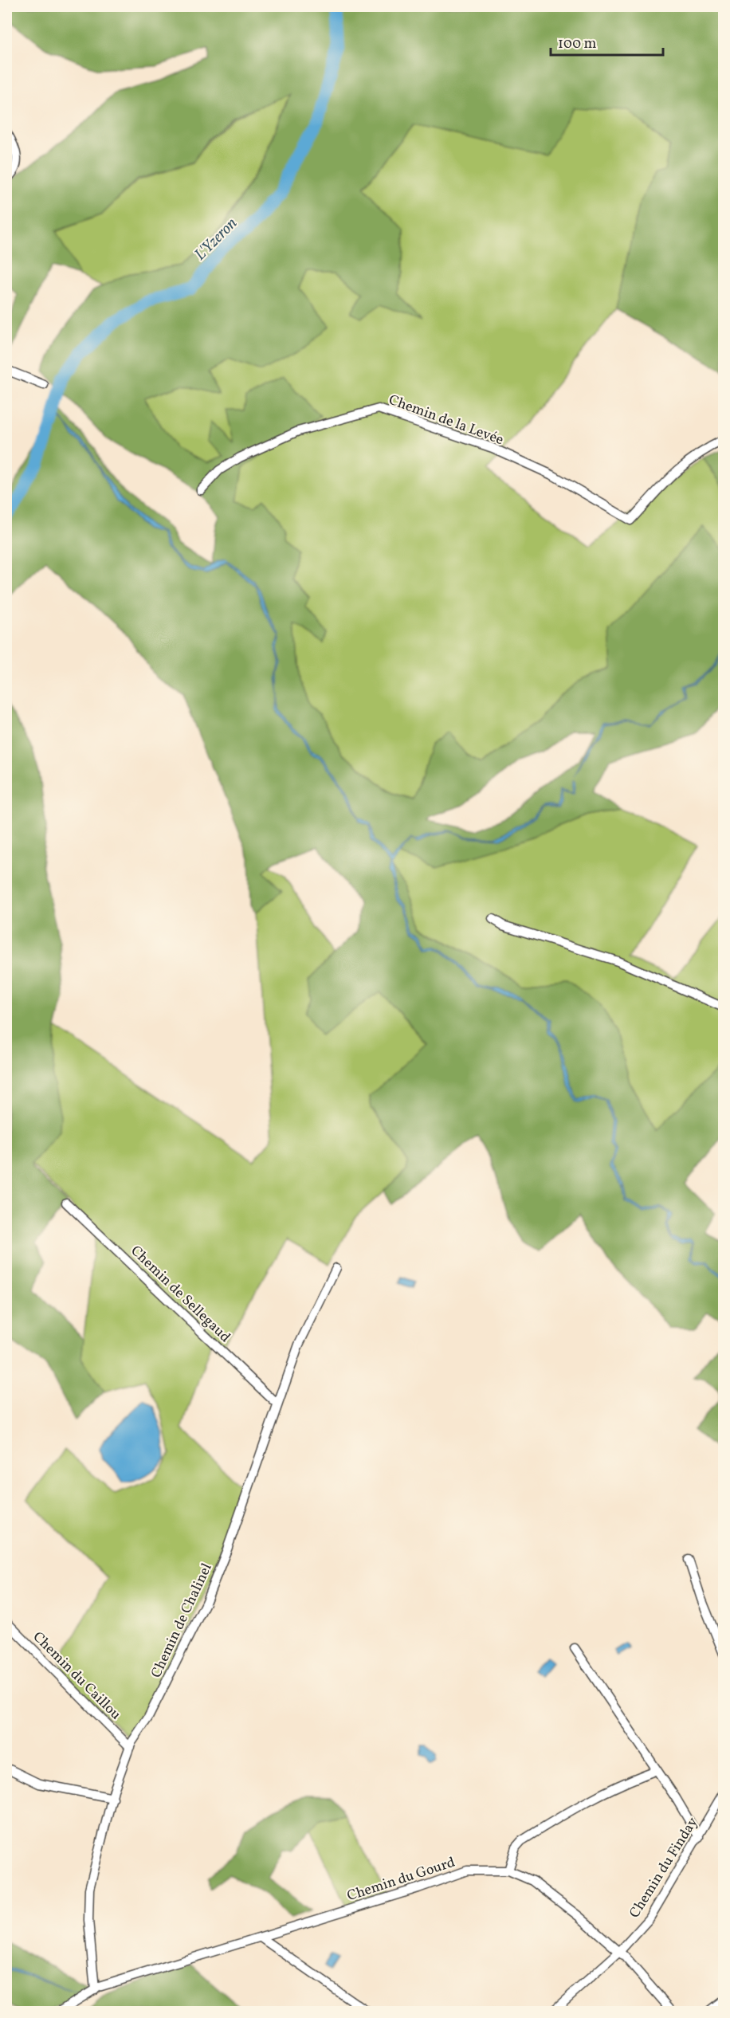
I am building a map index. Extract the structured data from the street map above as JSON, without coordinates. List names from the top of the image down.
{
  "streets": {
    "street": [
      "Chemin de la Levée",
      "Chemin de Sellegaud",
      "Chemin de Chalinel",
      "Chemin du Caillou",
      "Chemin du Finday",
      "Chemin du Gourd"
    ]
  },
  "crossings": [
    ["Chemin de Sellegaud", "Chemin de Chalinel"],
    ["Chemin de Chalinel", "Chemin du Caillou"],
    ["Chemin de Chalinel", "Chemin du Gourd"],
    ["Chemin du Finday", "Chemin du Gourd"]
  ],
  "water": ["L'Yzeron"],
  "scale_bar": "100 m"
}
